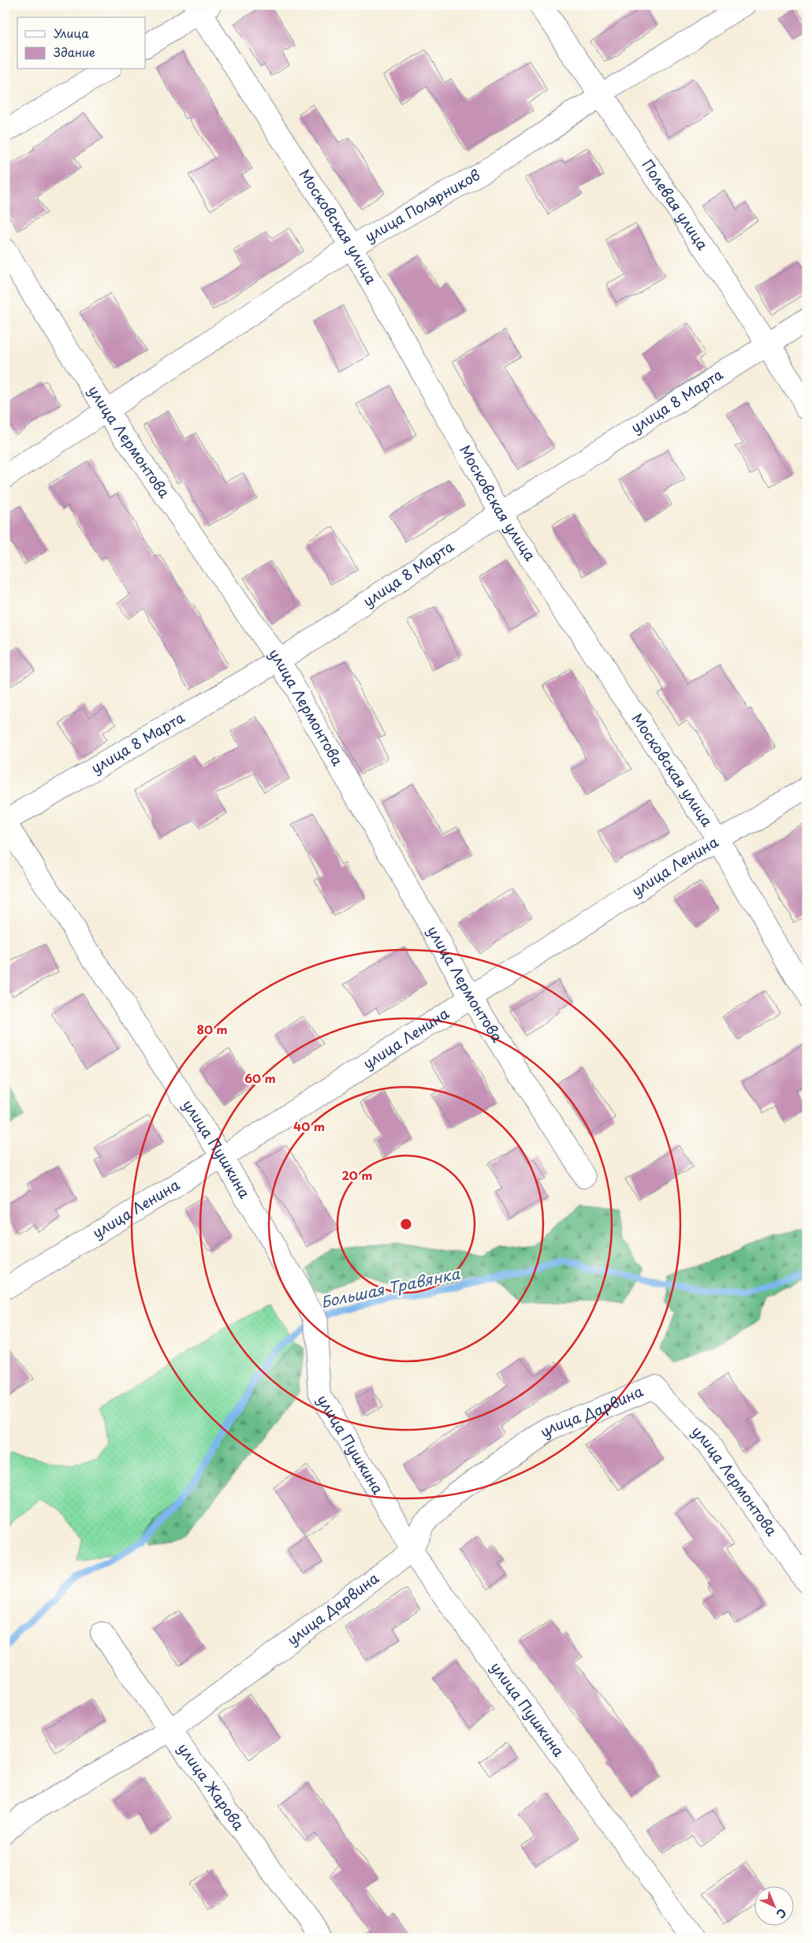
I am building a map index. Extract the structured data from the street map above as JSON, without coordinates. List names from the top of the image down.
{
  "streets": {
    "street": [
      "улица Полярников",
      "Полевая улица",
      "Московская улица",
      "улица 8 Марта",
      "улица Лермонтова",
      "улица Ленина",
      "улица Пушкина",
      "улица Дарвина",
      "улица Жарова"
    ]
  },
  "crossings": [
    ["улица Полярников", "Полевая улица"],
    ["улица Полярников", "Московская улица"],
    ["улица Полярников", "улица Лермонтова"],
    ["Полевая улица", "улица 8 Марта"],
    ["Московская улица", "улица 8 Марта"],
    ["Московская улица", "улица Ленина"],
    ["улица 8 Марта", "улица Лермонтова"],
    ["улица 8 Марта", "улица Пушкина"],
    ["улица Лермонтова", "улица Ленина"],
    ["улица Лермонтова", "улица Дарвина"],
    ["улица Ленина", "улица Пушкина"],
    ["улица Пушкина", "улица Дарвина"],
    ["улица Дарвина", "улица Жарова"]
  ],
  "water": ["Большая Травянка"],
  "legend": ["Улица", "Здание"],
  "north": "bottom right",
  "rings": [
    "80 m",
    "60 m",
    "40 m",
    "20 m"
  ]
}
